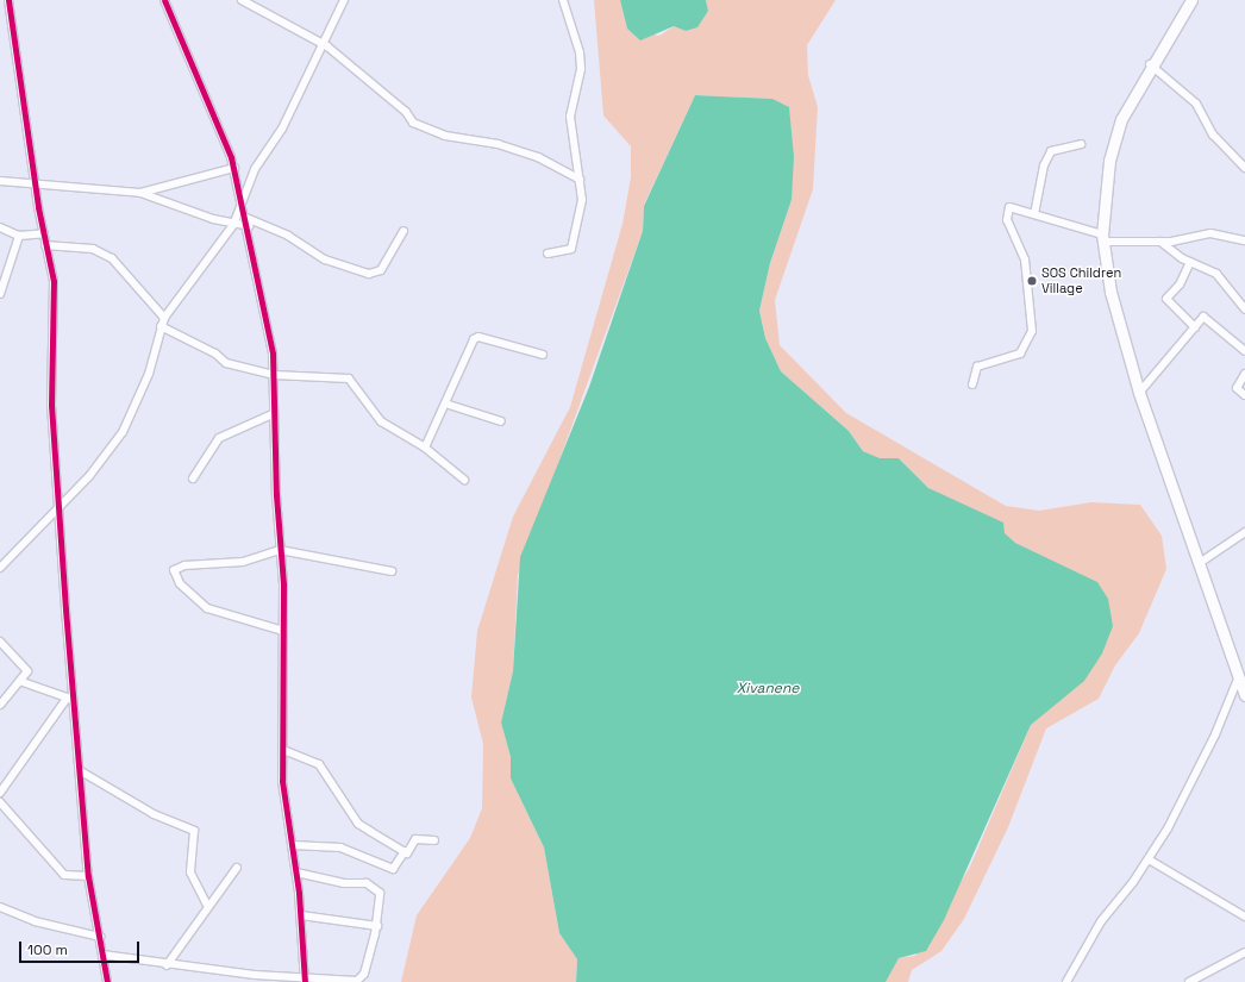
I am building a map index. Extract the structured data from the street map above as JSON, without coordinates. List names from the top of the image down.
{
  "water": ["Xivanene"],
  "places": ["SOS Children Village"],
  "scale_bar": "100 m"
}
